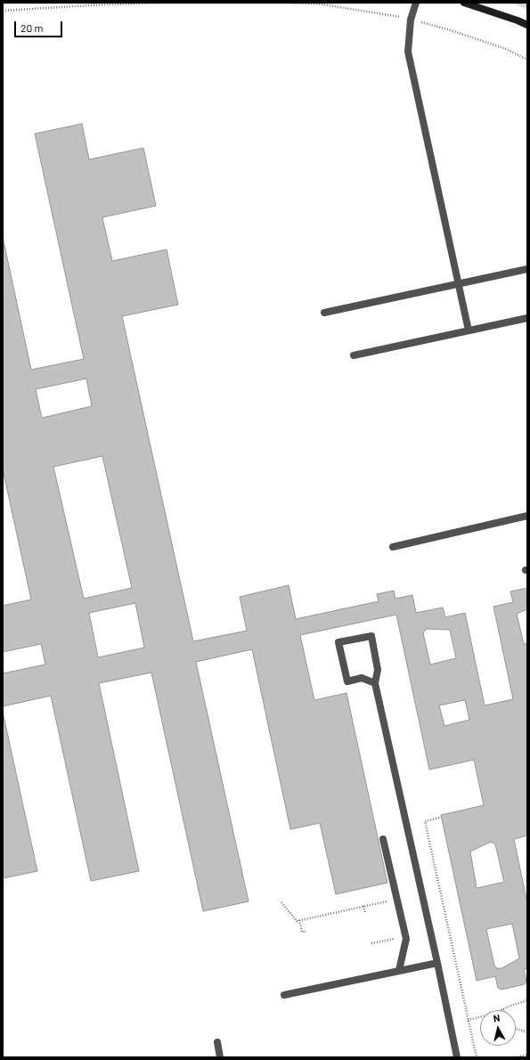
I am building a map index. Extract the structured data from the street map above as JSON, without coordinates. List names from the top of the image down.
{
  "scale_bar": "20 m",
  "north": "top"
}
